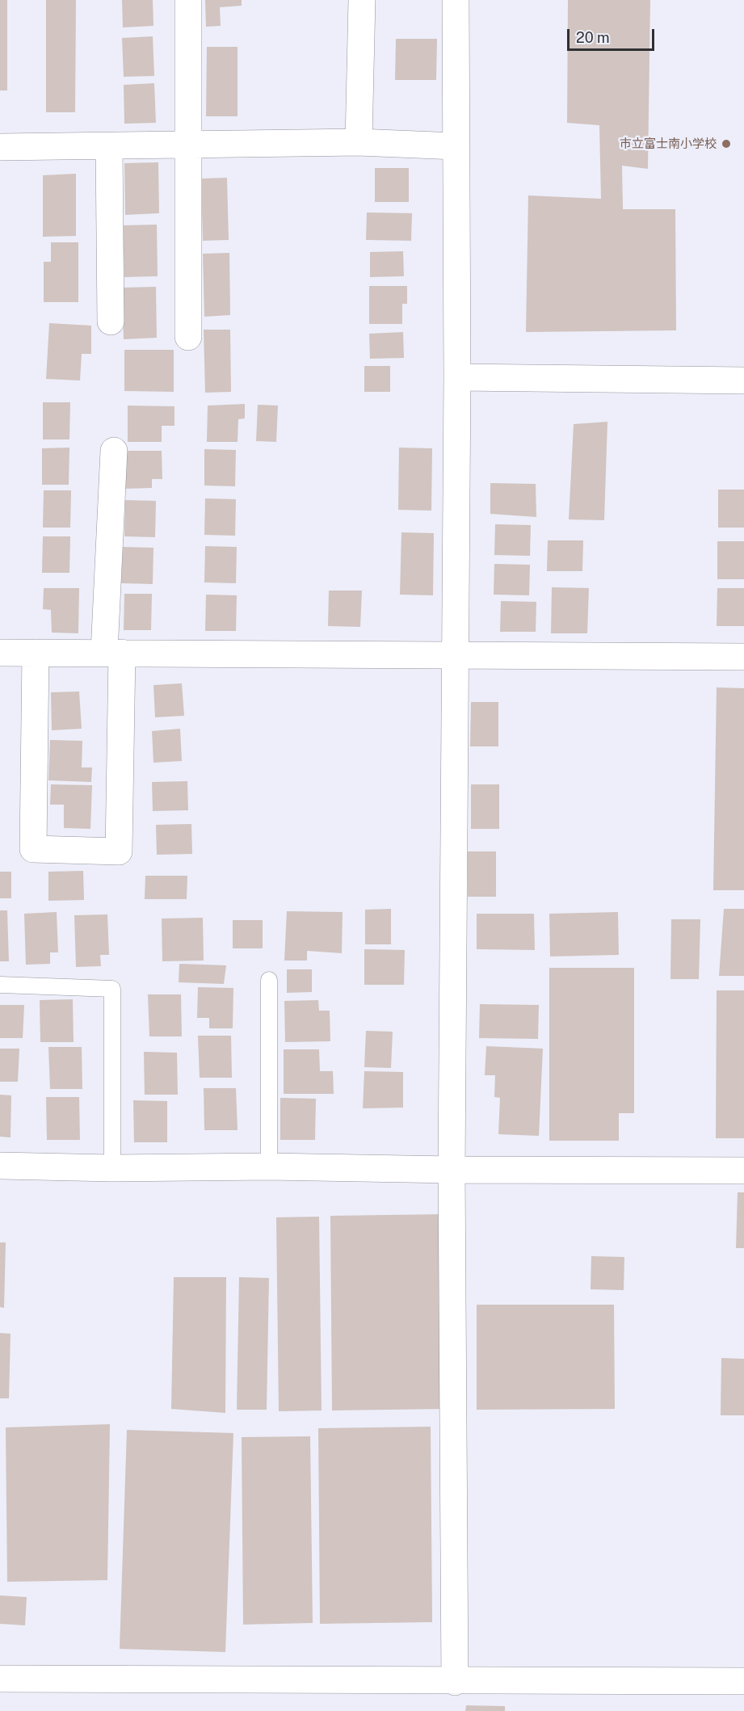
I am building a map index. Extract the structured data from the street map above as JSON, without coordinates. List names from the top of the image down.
{
  "places": ["市立富士南小学校"],
  "scale_bar": "20 m"
}
